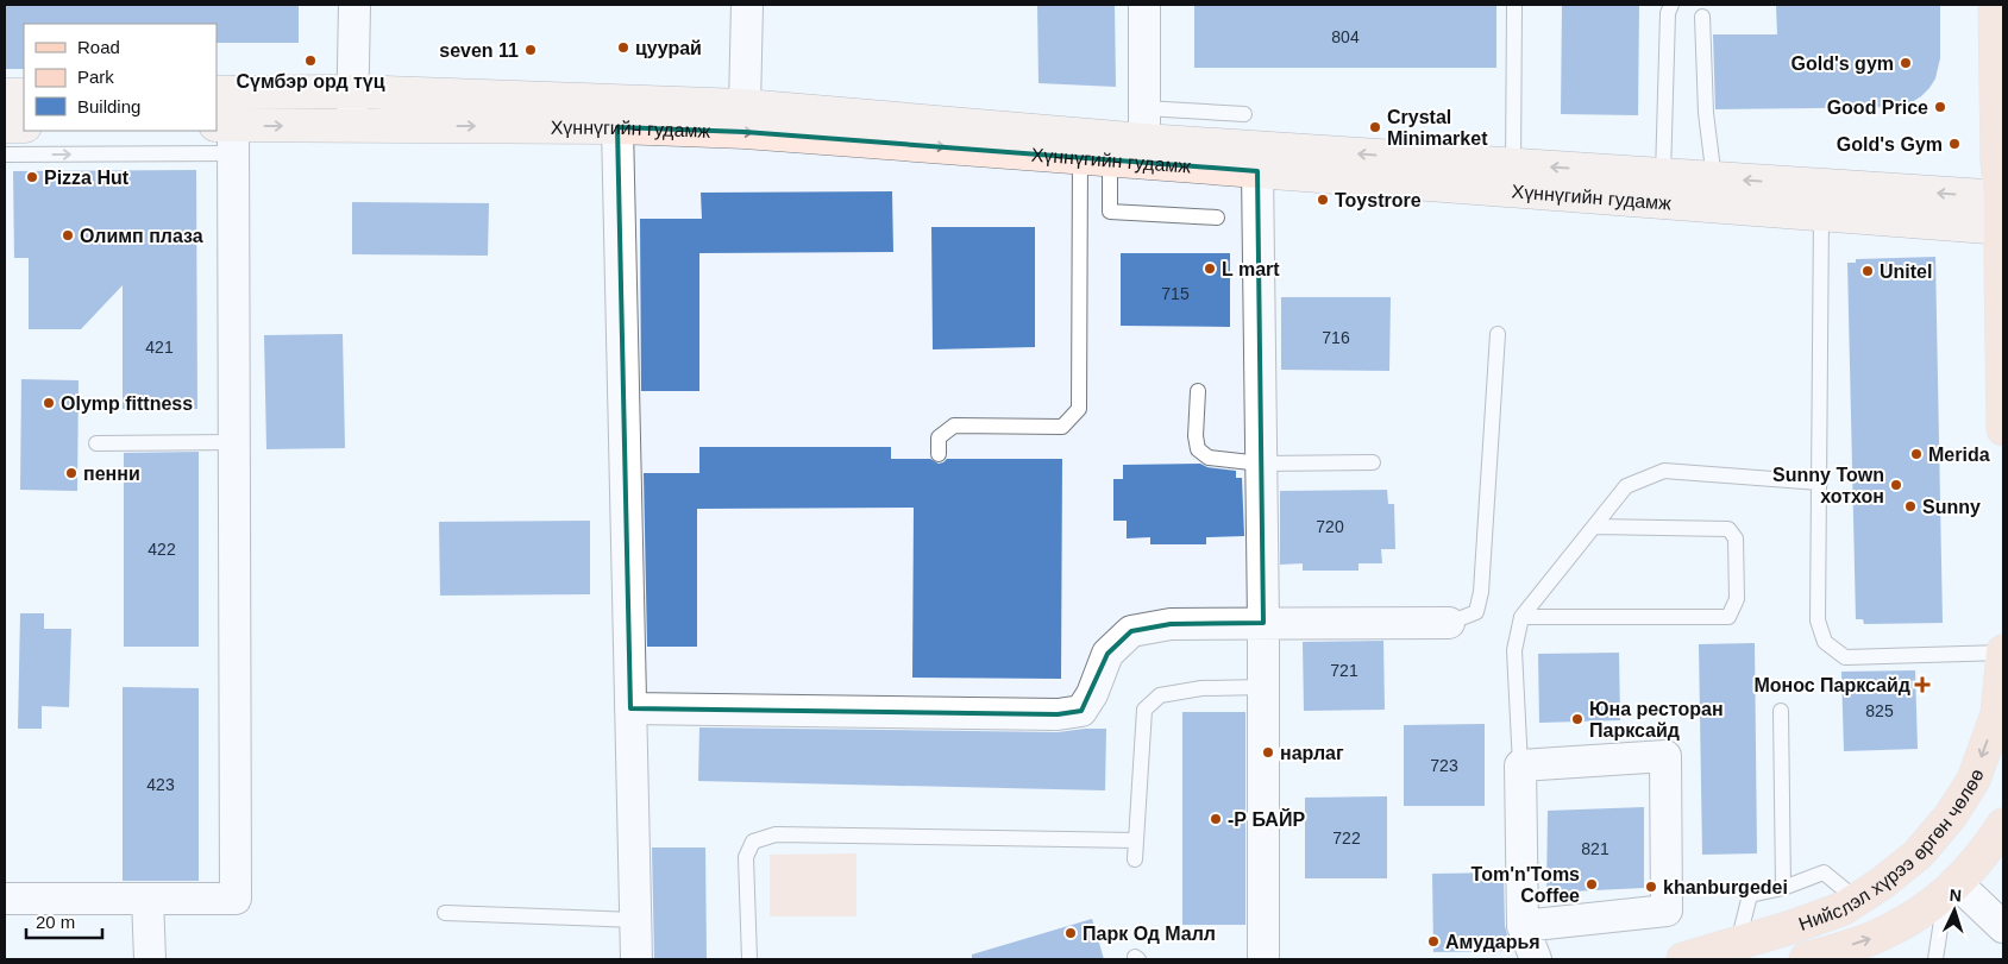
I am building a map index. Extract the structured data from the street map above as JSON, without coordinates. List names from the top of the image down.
{
  "streets": {
    "main road": ["Хүннүгийн гудамж", "Нийслэл хүрээ өргөн чөлөө"]
  },
  "places": {
    "other": [
      "цуурай",
      "seven 11",
      "Сүмбэр орд түц",
      "Gold's gym",
      "Good Price",
      "Crystal Minimarket",
      "Gold's Gym",
      "Pizza Hut",
      "Toystrore",
      "Олимп плаза",
      "L mart",
      "Unitel",
      "Olymp fittness",
      "Merida",
      "пенни",
      "Sunny Town хотхон",
      "Sunny",
      "Юна ресторан Парксайд",
      "нарлаг",
      "-Р БАЙР",
      "Tom'n'Toms Coffee",
      "khanburgedei",
      "Парк Од Малл",
      "Амударья"
    ],
    "health": ["Монос Парксайд"]
  },
  "house_numbers": [
    "804",
    "715",
    "716",
    "421",
    "720",
    "422",
    "721",
    "825",
    "723",
    "423",
    "722",
    "821"
  ],
  "legend": ["Road", "Park", "Building"],
  "scale_bar": "20 m",
  "north": "top"
}
